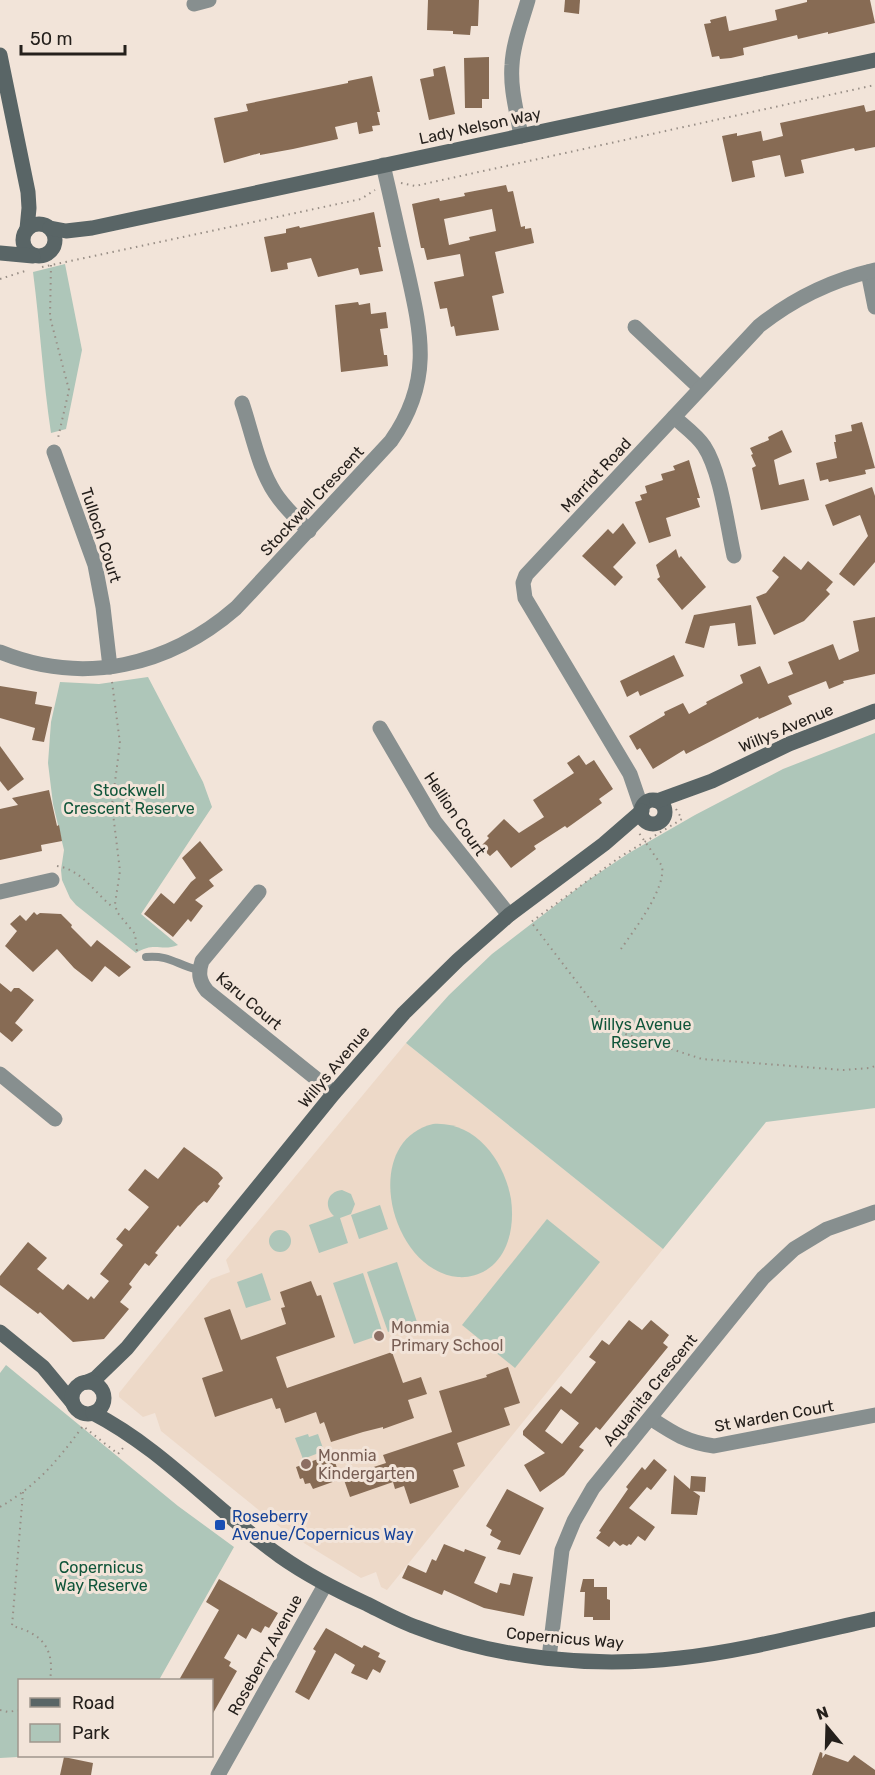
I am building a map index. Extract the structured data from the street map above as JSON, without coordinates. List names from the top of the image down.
{
  "streets": {
    "street": [
      "Lady Nelson Way",
      "Marriot Road",
      "Stockwell Crescent",
      "Tulloch Court",
      "Willys Avenue",
      "Hellion Court",
      "Karu Court",
      "Aquanita Crescent",
      "St Warden Court",
      "Copernicus Way",
      "Roseberry Avenue"
    ]
  },
  "crossings": [
    ["Lady Nelson Way", "Stockwell Crescent"],
    ["Marriot Road", "Willys Avenue"],
    ["Stockwell Crescent", "Tulloch Court"],
    ["Willys Avenue", "Hellion Court"],
    ["Willys Avenue", "Karu Court"],
    ["Willys Avenue", "Copernicus Way"],
    ["Aquanita Crescent", "St Warden Court"],
    ["Aquanita Crescent", "Copernicus Way"],
    ["Copernicus Way", "Roseberry Avenue"]
  ],
  "parks": ["Stockwell Crescent Reserve", "Willys Avenue Reserve", "Copernicus Way Reserve"],
  "places": {
    "other": ["Monmia Primary School", "Monmia Kindergarten"],
    "transit": ["Roseberry Avenue/Copernicus Way"]
  },
  "legend": ["Road", "Park"],
  "scale_bar": "50 m",
  "north": "top"
}
